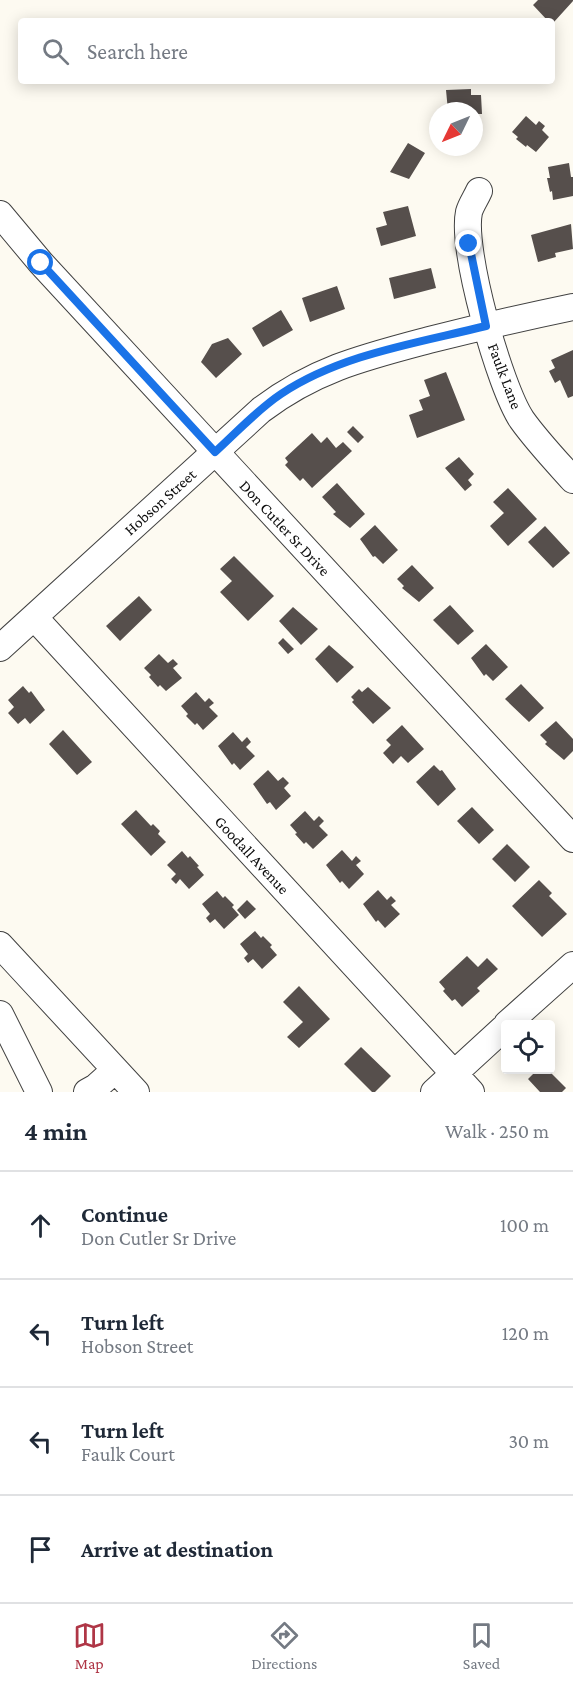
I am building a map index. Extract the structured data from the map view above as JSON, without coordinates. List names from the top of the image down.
{
  "streets": {
    "street": [
      "Faulk Lane",
      "Hobson Street",
      "Don Cutler Sr Drive",
      "Goodall Avenue"
    ]
  },
  "crossings": [
    ["Faulk Lane", "Hobson Street"],
    ["Hobson Street", "Don Cutler Sr Drive"],
    ["Hobson Street", "Goodall Avenue"]
  ],
  "north": "bottom left",
  "page": {
    "search": "Search here",
    "heading": ["4 min", "Walk · 250 m"],
    "list": [
      ["Continue", "Don Cutler Sr Drive", "100 m"],
      ["Turn left", "Hobson Street", "120 m"],
      ["Turn left", "Faulk Court", "30 m"],
      "Arrive at destination"
    ],
    "nav": ["Map", "Directions", "Saved"]
  }
}
